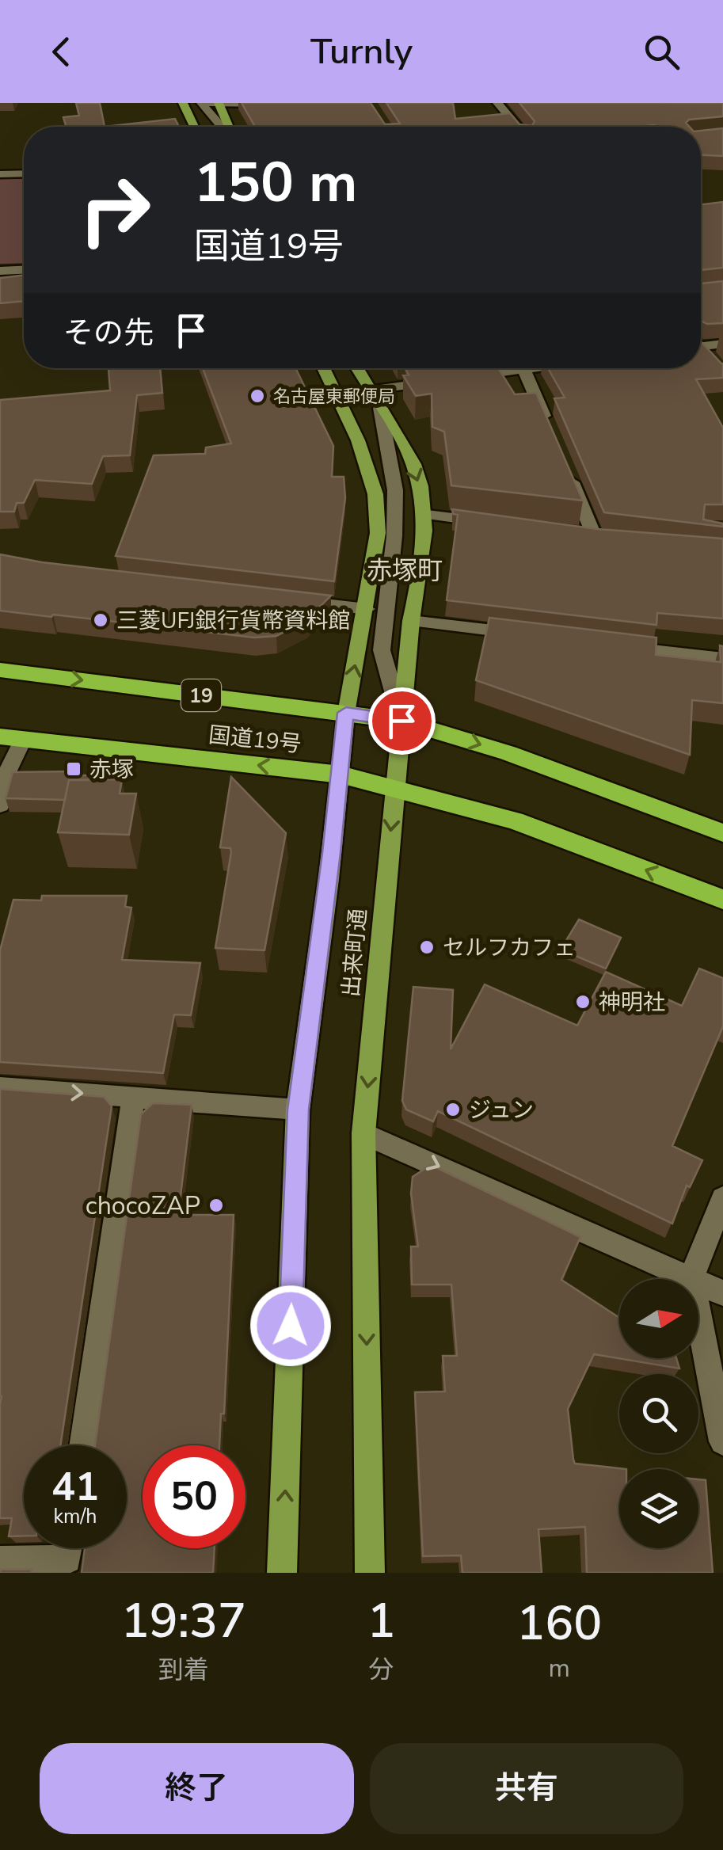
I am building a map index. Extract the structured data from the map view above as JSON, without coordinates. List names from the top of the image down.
{
  "streets": {
    "highway": ["19", "国道19号"],
    "main road": ["出来町通"]
  },
  "crossings": [
    ["国道19号", "出来町通"]
  ],
  "districts": ["赤塚町"],
  "places": {
    "other": [
      "名古屋東郵便局",
      "三菱UFJ銀行貨幣資料館",
      "セルフカフェ",
      "神明社",
      "ジュン",
      "chocoZAP"
    ],
    "transit": ["赤塚"]
  },
  "north": "right",
  "page": {
    "header": "Turnly",
    "turn": ["150 m", "国道19号"],
    "then": "その先",
    "speed": "41 km/h",
    "limit": "50",
    "eta": [
      "19:37",
      "到着",
      "1",
      "分",
      "160",
      "m"
    ],
    "buttons": ["終了", "共有"]
  }
}
